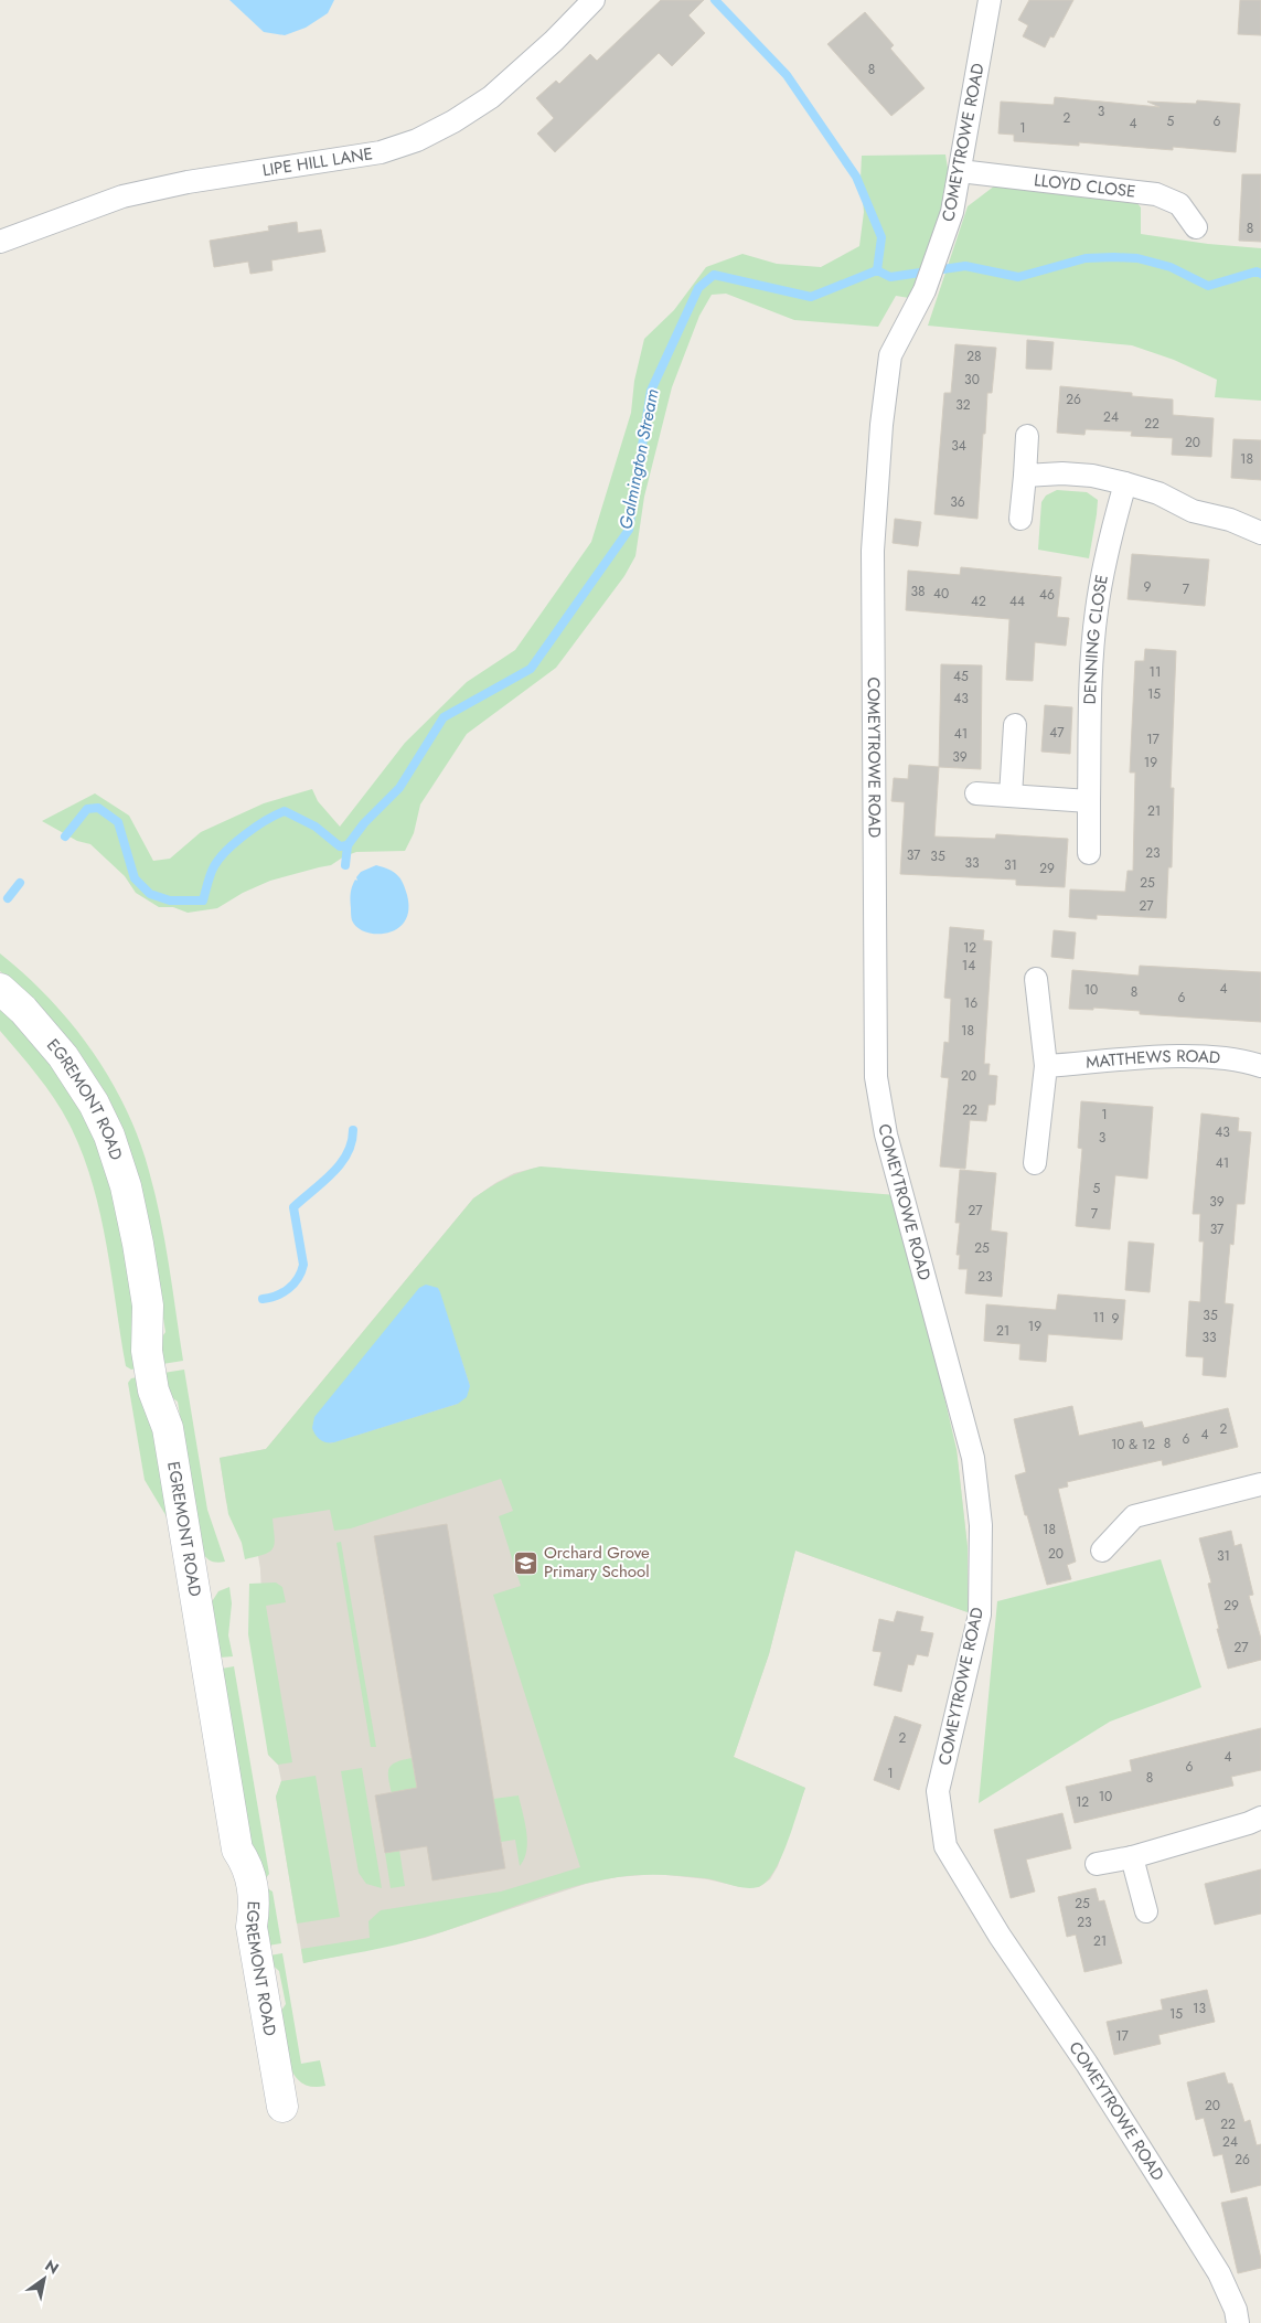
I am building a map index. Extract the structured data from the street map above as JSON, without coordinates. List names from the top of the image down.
{
  "streets": {
    "street": [
      "COMEYTROWE ROAD",
      "LIPE HILL LANE",
      "LLOYD CLOSE",
      "DENNING CLOSE",
      "MATTHEWS ROAD",
      "EGREMONT ROAD"
    ]
  },
  "crossings": [
    ["COMEYTROWE ROAD", "LLOYD CLOSE"]
  ],
  "water": ["Galmington Stream"],
  "places": {
    "school or university": ["Orchard Grove Primary School"]
  },
  "house_numbers": [
    "8",
    "3",
    "2",
    "5",
    "6",
    "4",
    "1",
    "8",
    "28",
    "30",
    "26",
    "32",
    "24",
    "22",
    "20",
    "34",
    "18",
    "36",
    "9",
    "7",
    "38",
    "40",
    "46",
    "42",
    "44",
    "11",
    "45",
    "15",
    "43",
    "47",
    "41",
    "17",
    "39",
    "19",
    "21",
    "23",
    "37",
    "35",
    "33",
    "31",
    "29",
    "25",
    "27",
    "12",
    "14",
    "4",
    "10",
    "8",
    "6",
    "16",
    "18",
    "20",
    "22",
    "1",
    "43",
    "3",
    "41",
    "5",
    "39",
    "27",
    "7",
    "37",
    "25",
    "23",
    "35",
    "11",
    "9",
    "19",
    "21",
    "33",
    "2",
    "4",
    "6",
    "8",
    "10 & 12",
    "18",
    "20",
    "31",
    "29",
    "27",
    "2",
    "4",
    "6",
    "1",
    "8",
    "10",
    "12",
    "25",
    "23",
    "21",
    "13",
    "15",
    "17",
    "20",
    "22",
    "24",
    "26"
  ],
  "north": "top right"
}
